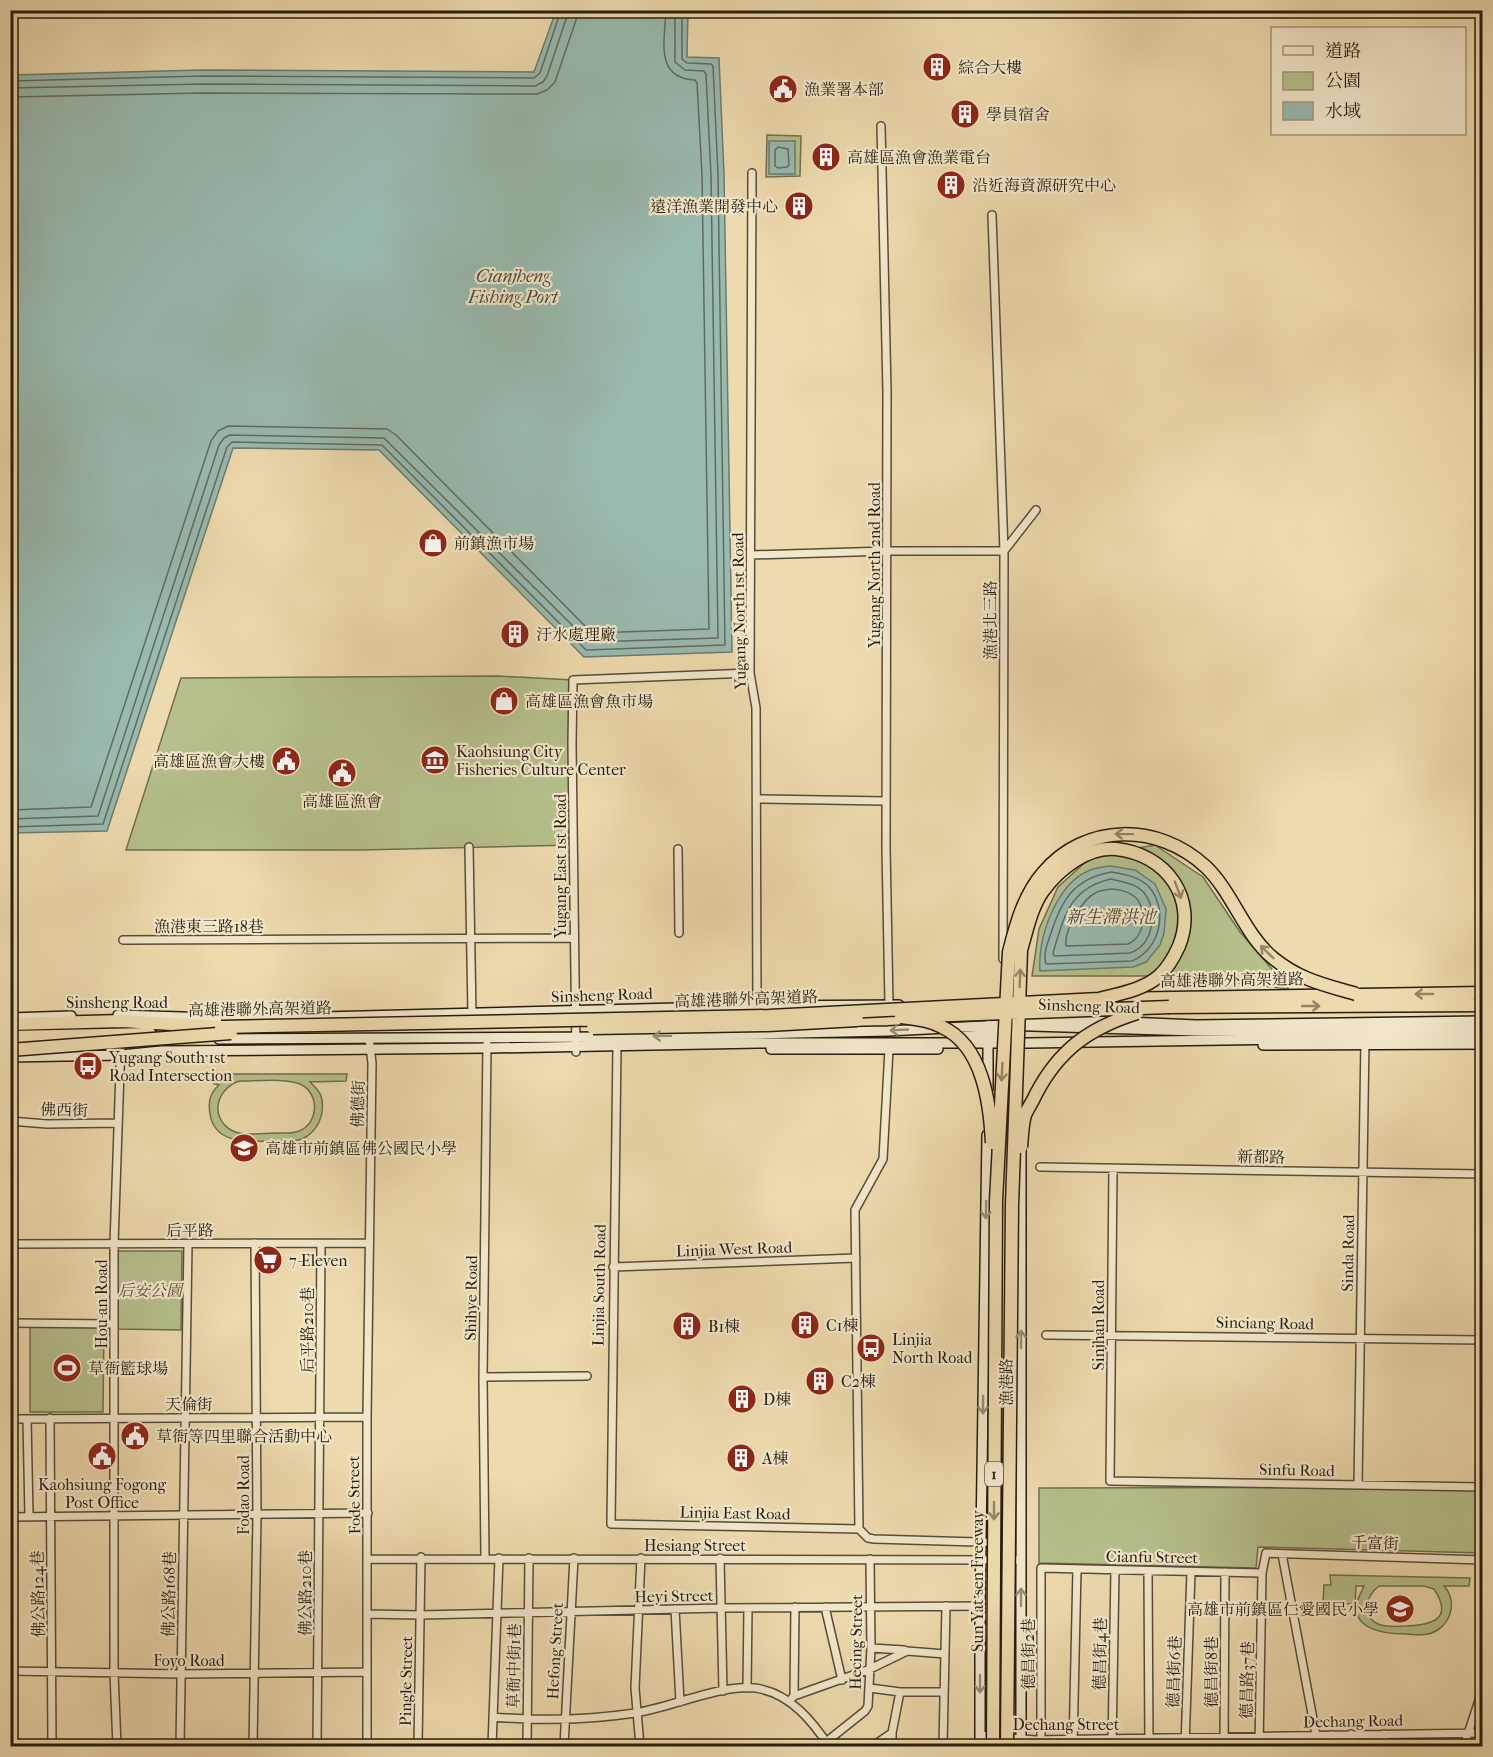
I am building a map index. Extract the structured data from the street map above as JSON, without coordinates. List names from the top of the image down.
{
  "streets": {
    "highway": ["高雄港聯外高架道路", "1", "Sun Yat-sen Freeway"],
    "street": [
      "Yugang North 2nd Road",
      "Yugang North 1st Road",
      "漁港北三路",
      "Yugang East 1st Road",
      "漁港東三路18巷",
      "Sinsheng Road",
      "佛德街",
      "佛西街",
      "新都路",
      "后平路",
      "Linjia West Road",
      "Sinda Road",
      "Linjia South Road",
      "Shihye Road",
      "Hou-an Road",
      "Sinciang Road",
      "Sinjhan Road",
      "后平路210巷",
      "漁港路",
      "天倫街",
      "Sinfu Road",
      "Fodao Road",
      "Fode Street",
      "Linjia East Road",
      "千富街",
      "Hesiang Street",
      "Cianfu Street",
      "佛公路210巷",
      "佛公路124巷",
      "佛公路168巷",
      "Heyi Street",
      "Hecing Street",
      "Hefong Street",
      "德昌街2巷",
      "德昌街4巷",
      "Foyo Road",
      "草衙中街1巷",
      "德昌街6巷",
      "德昌街8巷",
      "德昌路37巷",
      "Pingle Street",
      "Dechang Road",
      "Dechang Street"
    ]
  },
  "crossings": [
    ["Yugang North 2nd Road", "Sinsheng Road"],
    ["Yugang North 1st Road", "Yugang East 1st Road"],
    ["Yugang North 1st Road", "Sinsheng Road"],
    ["漁港北三路", "Sinsheng Road"],
    ["Yugang East 1st Road", "漁港東三路18巷"],
    ["Yugang East 1st Road", "Sinsheng Road"],
    ["Sinsheng Road", "佛德街"],
    ["Sinsheng Road", "Sinda Road"],
    ["Sinsheng Road", "Linjia South Road"],
    ["Sinsheng Road", "Shihye Road"],
    ["Sinsheng Road", "Hou-an Road"],
    ["Sinsheng Road", "漁港路"],
    ["佛德街", "后平路"],
    ["佛德街", "Fode Street"],
    ["佛西街", "Hou-an Road"],
    ["新都路", "Sinda Road"],
    ["新都路", "Sinjhan Road"],
    ["后平路", "Hou-an Road"],
    ["后平路", "后平路210巷"],
    ["后平路", "Fodao Road"],
    ["后平路", "Fode Street"],
    ["后平路", "佛公路168巷"],
    ["Linjia West Road", "Linjia South Road"],
    ["Sinda Road", "Sinciang Road"],
    ["Sinda Road", "Sinfu Road"],
    ["Linjia South Road", "Linjia East Road"],
    ["Shihye Road", "Hesiang Street"],
    ["Hou-an Road", "天倫街"],
    ["Hou-an Road", "Foyo Road"],
    ["Sinciang Road", "Sinjhan Road"],
    ["Sinjhan Road", "Sinfu Road"],
    ["后平路210巷", "天倫街"],
    ["后平路210巷", "佛公路210巷"],
    ["漁港路", "Hesiang Street"],
    ["漁港路", "Heyi Street"],
    ["漁港路", "Dechang Street"],
    ["天倫街", "Fodao Road"],
    ["天倫街", "Fode Street"],
    ["天倫街", "佛公路124巷"],
    ["天倫街", "佛公路168巷"],
    ["Fodao Road", "Foyo Road"],
    ["Fode Street", "Hesiang Street"],
    ["Fode Street", "Heyi Street"],
    ["Fode Street", "Foyo Road"],
    ["千富街", "德昌路37巷"],
    ["Hesiang Street", "Hecing Street"],
    ["Hesiang Street", "Hefong Street"],
    ["Hesiang Street", "草衙中街1巷"],
    ["Hesiang Street", "Pingle Street"],
    ["Cianfu Street", "德昌街2巷"],
    ["Cianfu Street", "德昌街4巷"],
    ["Cianfu Street", "德昌街6巷"],
    ["Cianfu Street", "德昌街8巷"],
    ["Cianfu Street", "德昌路37巷"],
    ["佛公路210巷", "Foyo Road"],
    ["佛公路124巷", "Foyo Road"],
    ["佛公路168巷", "Foyo Road"],
    ["Heyi Street", "Hecing Street"],
    ["Heyi Street", "Hefong Street"],
    ["Heyi Street", "草衙中街1巷"],
    ["Heyi Street", "Pingle Street"],
    ["德昌街2巷", "Dechang Street"],
    ["德昌街4巷", "Dechang Street"],
    ["德昌街6巷", "Dechang Street"],
    ["德昌街8巷", "Dechang Road"],
    ["德昌街8巷", "Dechang Street"],
    ["德昌路37巷", "Dechang Road"],
    ["Dechang Road", "Dechang Street"]
  ],
  "water": ["Cianjheng Fishing Port", "新生滯洪池"],
  "parks": ["后安公園"],
  "places": {
    "building": [
      "綜合大樓",
      "學員宿舍",
      "高雄區漁會漁業電台",
      "沿近海資源研究中心",
      "遠洋漁業開發中心",
      "汙水處理廠",
      "C1棟",
      "B1棟",
      "C2棟",
      "D棟",
      "A棟"
    ],
    "public building": [
      "漁業署本部",
      "高雄區漁會大樓",
      "高雄區漁會",
      "草衙等四里聯合活動中心",
      "Kaohsiung Fogong Post Office"
    ],
    "shop": ["前鎮漁市場", "高雄區漁會魚市場"],
    "museum": ["Kaohsiung City Fisheries Culture Center"],
    "bus stop": ["Yugang South 1st Road Intersection", "Linjia North Road"],
    "school or university": ["高雄市前鎮區佛公國民小學", "高雄市前鎮區仁愛國民小學"],
    "supermarket": ["7-Eleven"],
    "sports": ["草衙籃球場"]
  },
  "legend": ["道路", "公園", "水域"]
}
